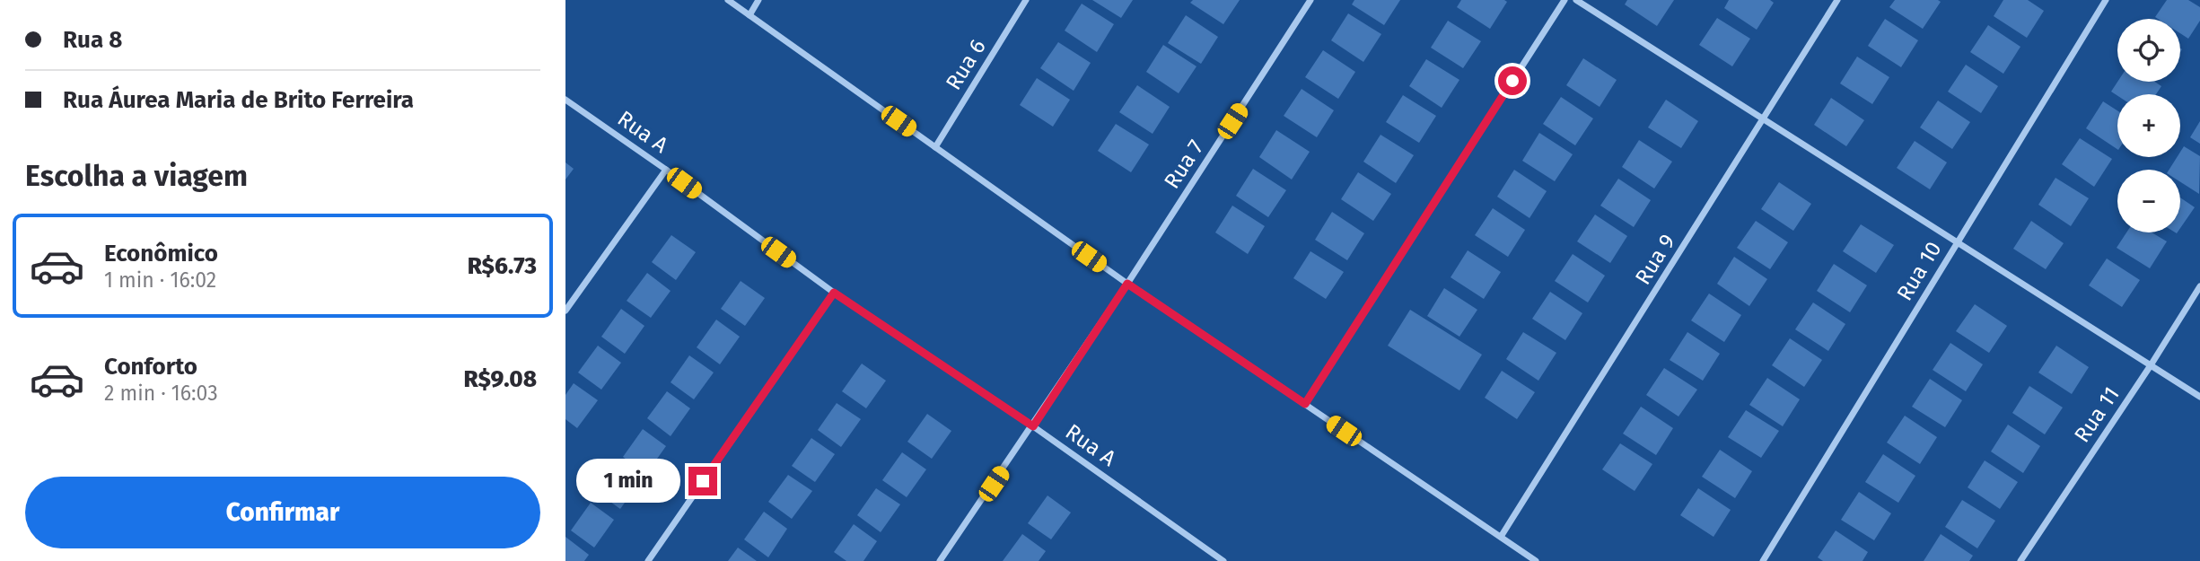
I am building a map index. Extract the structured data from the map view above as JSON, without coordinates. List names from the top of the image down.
{
  "streets": {
    "street": [
      "Rua 6",
      "Rua A",
      "Rua 7",
      "Rua 9",
      "Rua 10",
      "Rua 11"
    ]
  },
  "crossings": [
    ["Rua A", "Rua 7"]
  ],
  "page": {
    "banner": ["Rua 8", "Rua Áurea Maria de Brito Ferreira"],
    "map_buttons": ["+", "−"],
    "heading": "Escolha a viagem",
    "list": [
      {
        "name": "Econômico",
        "note": "1 min · 16:02",
        "value": "R$6.73"
      },
      {
        "name": "Conforto",
        "note": "2 min · 16:03",
        "value": "R$9.08"
      }
    ],
    "bubble": "1 min",
    "buttons": "Confirmar"
  }
}
